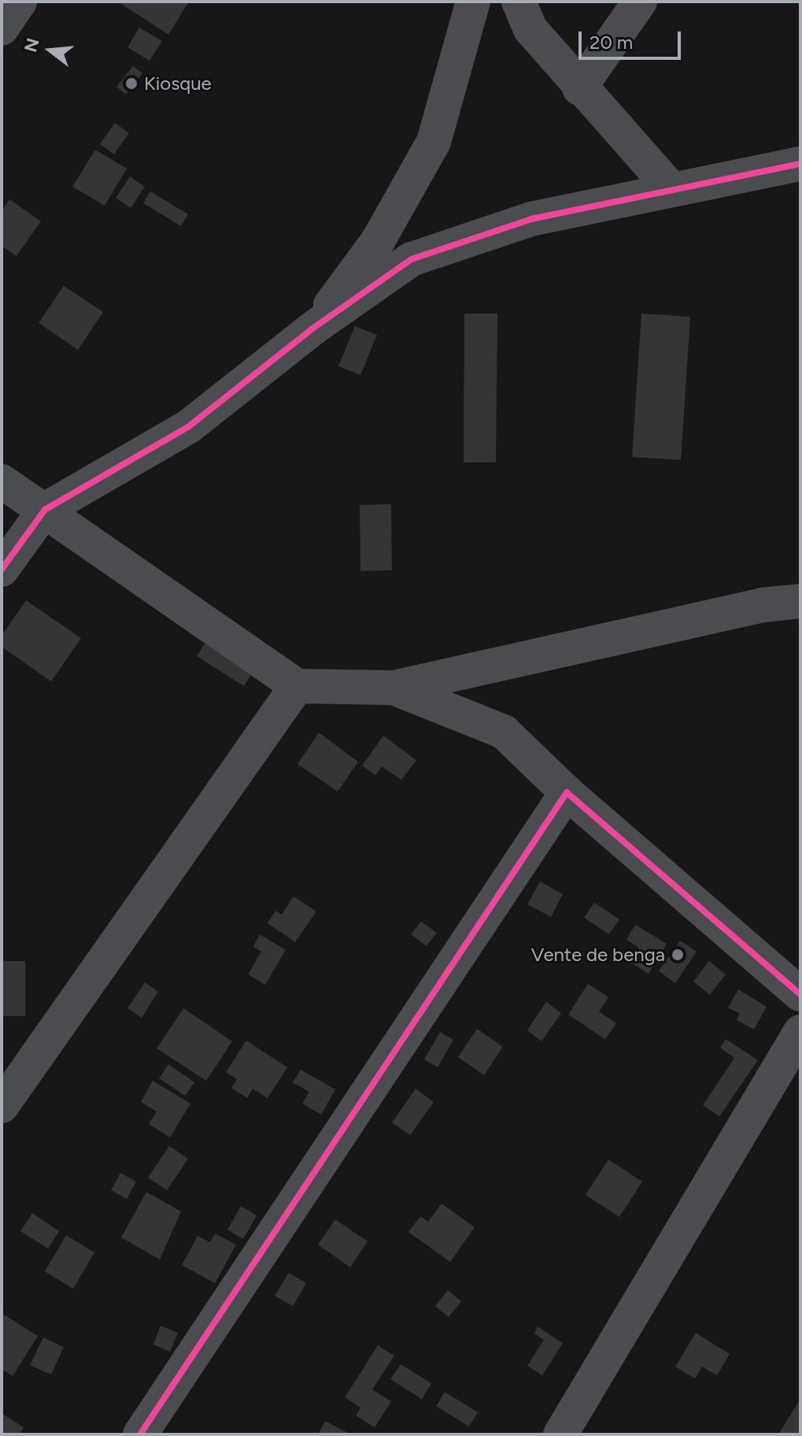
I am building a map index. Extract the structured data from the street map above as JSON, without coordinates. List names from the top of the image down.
{
  "places": ["Kiosque", "Vente de benga"],
  "scale_bar": "20 m",
  "north": "left"
}
